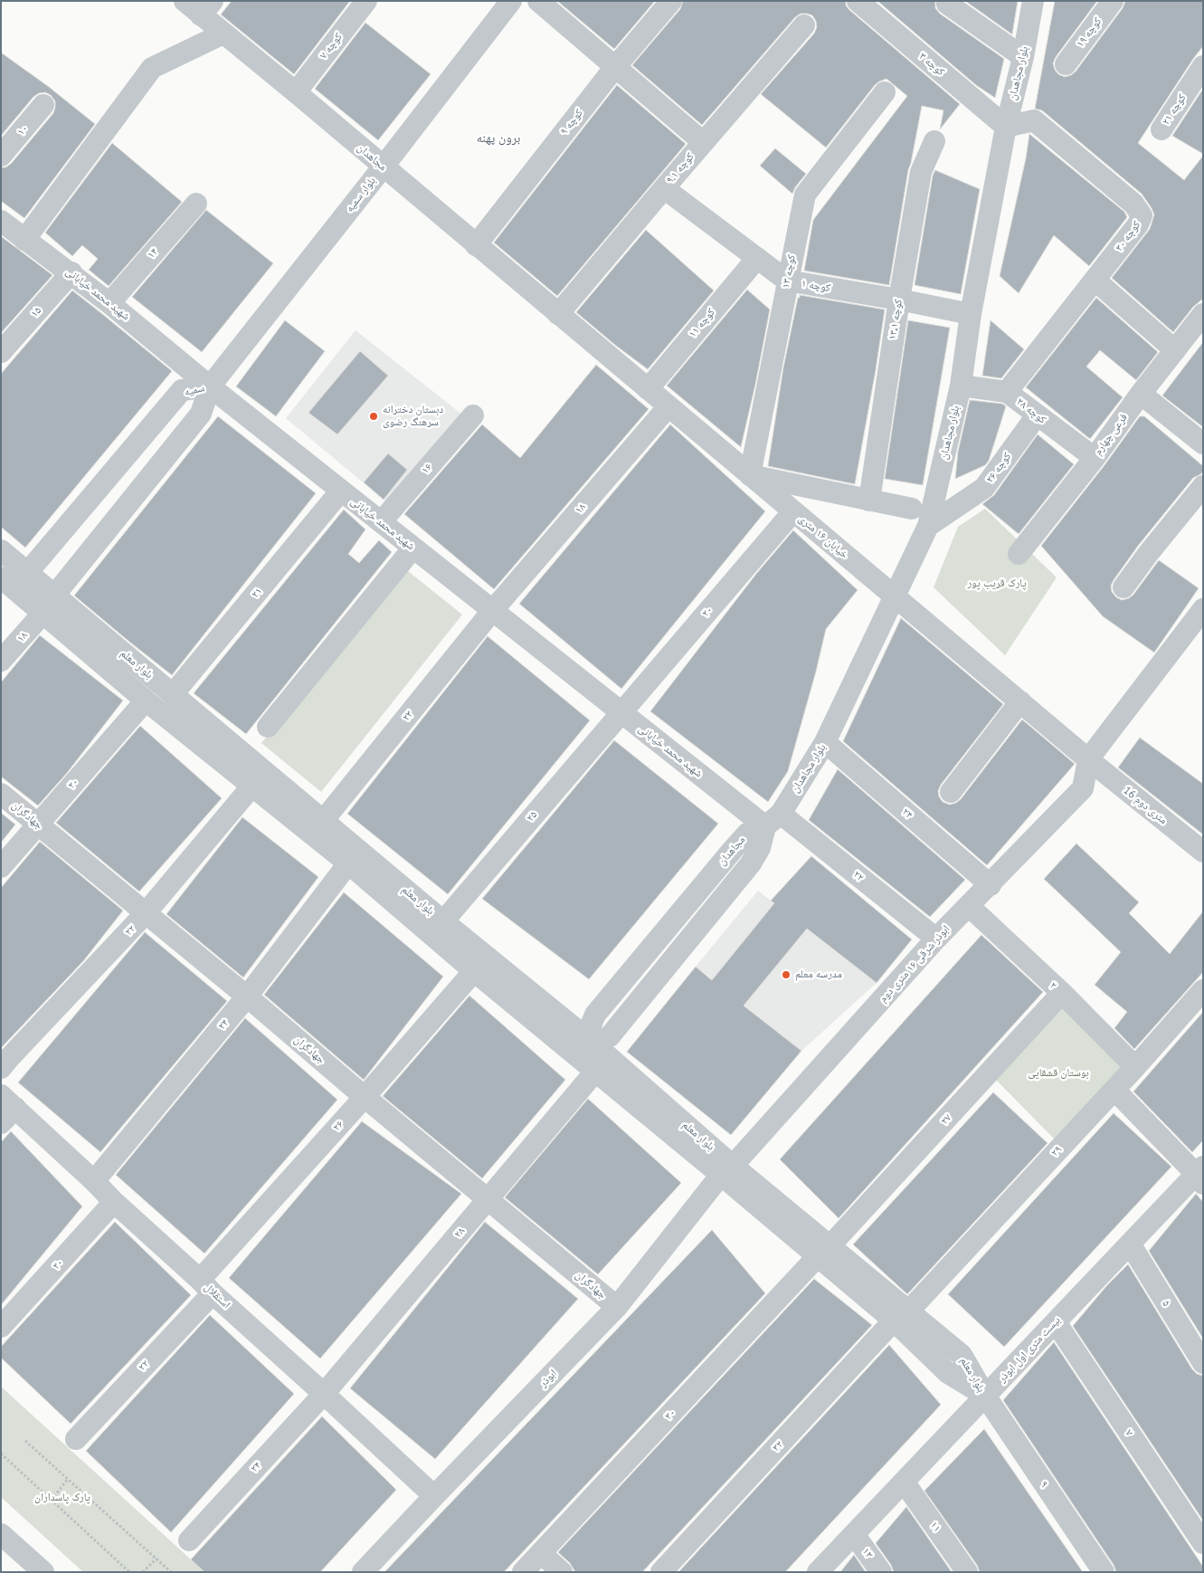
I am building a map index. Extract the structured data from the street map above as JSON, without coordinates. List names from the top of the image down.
{
  "streets": {
    "street": [
      "کوچه ۱۹",
      "کوچه ۷",
      "کوچه ۳",
      "بلوار مجاهدان",
      "کوچه ۲۱",
      "کوچه ۹",
      "۱۰",
      "مجاهدان",
      "کوچه ۹.۱",
      "بلوار سمیه",
      "کوچه ۳۰",
      "۱۴",
      "کوچه ۱۳",
      "کوچه ۱",
      "شهید محمد خیابانی",
      "۱۵",
      "کوچه ۱۳.۱",
      "کوچه ۱۱",
      "سمیه",
      "کوچه ۲۸",
      "فرعی چهارم",
      "کوچه ۲۶",
      "۱۶",
      "۱۸",
      "خیابان ۱۶ متری",
      "۲۱",
      "۲۰",
      "بلوار معلم",
      "۲۳",
      "16 متری دوم",
      "۲۴",
      "جهادگران",
      "۲۵",
      "۲۲",
      "ابوذر شرقی ۱۶ متری دوم",
      "۲",
      "۲۷",
      "۲۶",
      "۲۹",
      "۲۸",
      "استقلال",
      "۵",
      "بیست متری اول ابوذر",
      "ابوذر",
      "۳۰",
      "۷",
      "۳۲",
      "۹",
      "۱۱",
      "۱۳"
    ]
  },
  "crossings": [
    ["کوچه ۷", "مجاهدان"],
    ["کوچه ۳", "بلوار مجاهدان"],
    ["کوچه ۳", "کوچه ۳۰"],
    ["بلوار مجاهدان", "مجاهدان"],
    ["بلوار مجاهدان", "کوچه ۳۰"],
    ["بلوار مجاهدان", "کوچه ۱"],
    ["بلوار مجاهدان", "شهید محمد خیابانی"],
    ["بلوار مجاهدان", "کوچه ۲۸"],
    ["بلوار مجاهدان", "کوچه ۲۶"],
    ["بلوار مجاهدان", "خیابان ۱۶ متری"],
    ["بلوار مجاهدان", "۲۴"],
    ["بلوار مجاهدان", "۲۲"],
    ["کوچه ۹", "مجاهدان"],
    ["مجاهدان", "کوچه ۹.۱"],
    ["مجاهدان", "بلوار سمیه"],
    ["مجاهدان", "شهید محمد خیابانی"],
    ["مجاهدان", "خیابان ۱۶ متری"],
    ["مجاهدان", "بلوار معلم"],
    ["مجاهدان", "۲۲"],
    ["کوچه ۹.۱", "کوچه ۱"],
    ["کوچه ۹.۱", "خیابان ۱۶ متری"],
    ["بلوار سمیه", "شهید محمد خیابانی"],
    ["بلوار سمیه", "سمیه"],
    ["کوچه ۳۰", "کوچه ۲۸"],
    ["۱۴", "شهید محمد خیابانی"],
    ["کوچه ۱۳", "کوچه ۱"],
    ["کوچه ۱۳", "خیابان ۱۶ متری"],
    ["کوچه ۱", "کوچه ۱۳.۱"],
    ["کوچه ۱", "کوچه ۱۱"],
    ["شهید محمد خیابانی", "۱۵"],
    ["شهید محمد خیابانی", "سمیه"],
    ["شهید محمد خیابانی", "۱۶"],
    ["شهید محمد خیابانی", "۱۸"],
    ["شهید محمد خیابانی", "۲۱"],
    ["شهید محمد خیابانی", "۲۰"],
    ["شهید محمد خیابانی", "۲۳"],
    ["شهید محمد خیابانی", "۲۵"],
    ["شهید محمد خیابانی", "۲۲"],
    ["کوچه ۱۱", "خیابان ۱۶ متری"],
    ["سمیه", "۱۸"],
    ["سمیه", "بلوار معلم"],
    ["کوچه ۲۸", "فرعی چهارم"],
    ["کوچه ۲۸", "کوچه ۲۶"],
    ["۱۸", "خیابان ۱۶ متری"],
    ["۱۸", "بلوار معلم"],
    ["۱۸", "۲۳"],
    ["خیابان ۱۶ متری", "۲۰"],
    ["خیابان ۱۶ متری", "16 متری دوم"],
    ["خیابان ۱۶ متری", "ابوذر شرقی ۱۶ متری دوم"],
    ["۲۱", "بلوار معلم"],
    ["۲۰", "بلوار معلم"],
    ["۲۰", "جهادگران"],
    ["۲۰", "۲۵"],
    ["۲۰", "استقلال"],
    ["بلوار معلم", "۲۳"],
    ["بلوار معلم", "۲۴"],
    ["بلوار معلم", "۲۵"],
    ["بلوار معلم", "۲۲"],
    ["بلوار معلم", "ابوذر شرقی ۱۶ متری دوم"],
    ["بلوار معلم", "۲۷"],
    ["بلوار معلم", "۲۶"],
    ["بلوار معلم", "۲۹"],
    ["بلوار معلم", "۲۸"],
    ["بلوار معلم", "بیست متری اول ابوذر"],
    ["بلوار معلم", "ابوذر"],
    ["بلوار معلم", "۳۰"],
    ["بلوار معلم", "۳۲"],
    ["بلوار معلم", "۹"],
    ["16 متری دوم", "ابوذر شرقی ۱۶ متری دوم"],
    ["۲۴", "جهادگران"],
    ["۲۴", "ابوذر شرقی ۱۶ متری دوم"],
    ["۲۴", "۲۸"],
    ["۲۴", "استقلال"],
    ["جهادگران", "۲۲"],
    ["جهادگران", "۲۶"],
    ["جهادگران", "۲۸"],
    ["جهادگران", "ابوذر"],
    ["۲۲", "ابوذر شرقی ۱۶ متری دوم"],
    ["۲۲", "۲۶"],
    ["۲۲", "استقلال"],
    ["ابوذر شرقی ۱۶ متری دوم", "۲"],
    ["ابوذر شرقی ۱۶ متری دوم", "ابوذر"],
    ["۲", "۲۷"],
    ["۲", "۲۹"],
    ["۲۷", "۳۰"],
    ["۲۶", "استقلال"],
    ["۲۹", "۳۲"],
    ["۲۸", "استقلال"],
    ["استقلال", "ابوذر"],
    ["۵", "بیست متری اول ابوذر"],
    ["بیست متری اول ابوذر", "۷"],
    ["بیست متری اول ابوذر", "۹"],
    ["بیست متری اول ابوذر", "۱۱"],
    ["بیست متری اول ابوذر", "۱۳"]
  ],
  "districts": ["برون پهنه"],
  "parks": ["پارک قریب پور", "بوستان قشقایی", "پارک پاسداران"],
  "places": ["دبستان دخترانه سرهنگ رضوی", "مدرسه معلم"]
}
